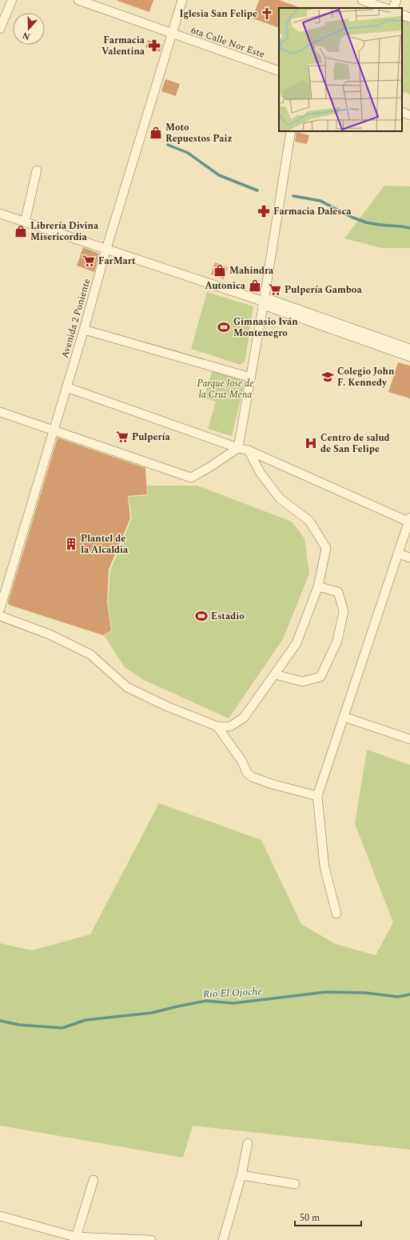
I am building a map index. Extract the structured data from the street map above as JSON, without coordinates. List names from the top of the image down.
{
  "streets": {
    "street": ["6ta Calle Nor Este", "Avenida 2 Poniente"]
  },
  "crossings": [
    ["6ta Calle Nor Este", "Avenida 2 Poniente"]
  ],
  "water": ["Río El Ojoche"],
  "parks": ["Parque José de la Cruz Mena"],
  "places": {
    "church": ["Iglesia San Felipe"],
    "pharmacy": ["Farmacia Valentina", "Farmacia Dalesca"],
    "shop": [
      "Moto Repuestos Paiz",
      "Librería Divina Misericordia",
      "Mahindra",
      "Autonica"
    ],
    "supermarket": ["FarMart", "Pulpería Gamboa", "Pulpería"],
    "sports": ["Gimnasio Iván Montenegro", "Estadio"],
    "school or university": ["Colegio John F. Kennedy"],
    "hospital": ["Centro de salud de San Felipe"],
    "building": ["Plantel de la Alcaldia"]
  },
  "scale_bar": "50 m",
  "north": "bottom"
}
